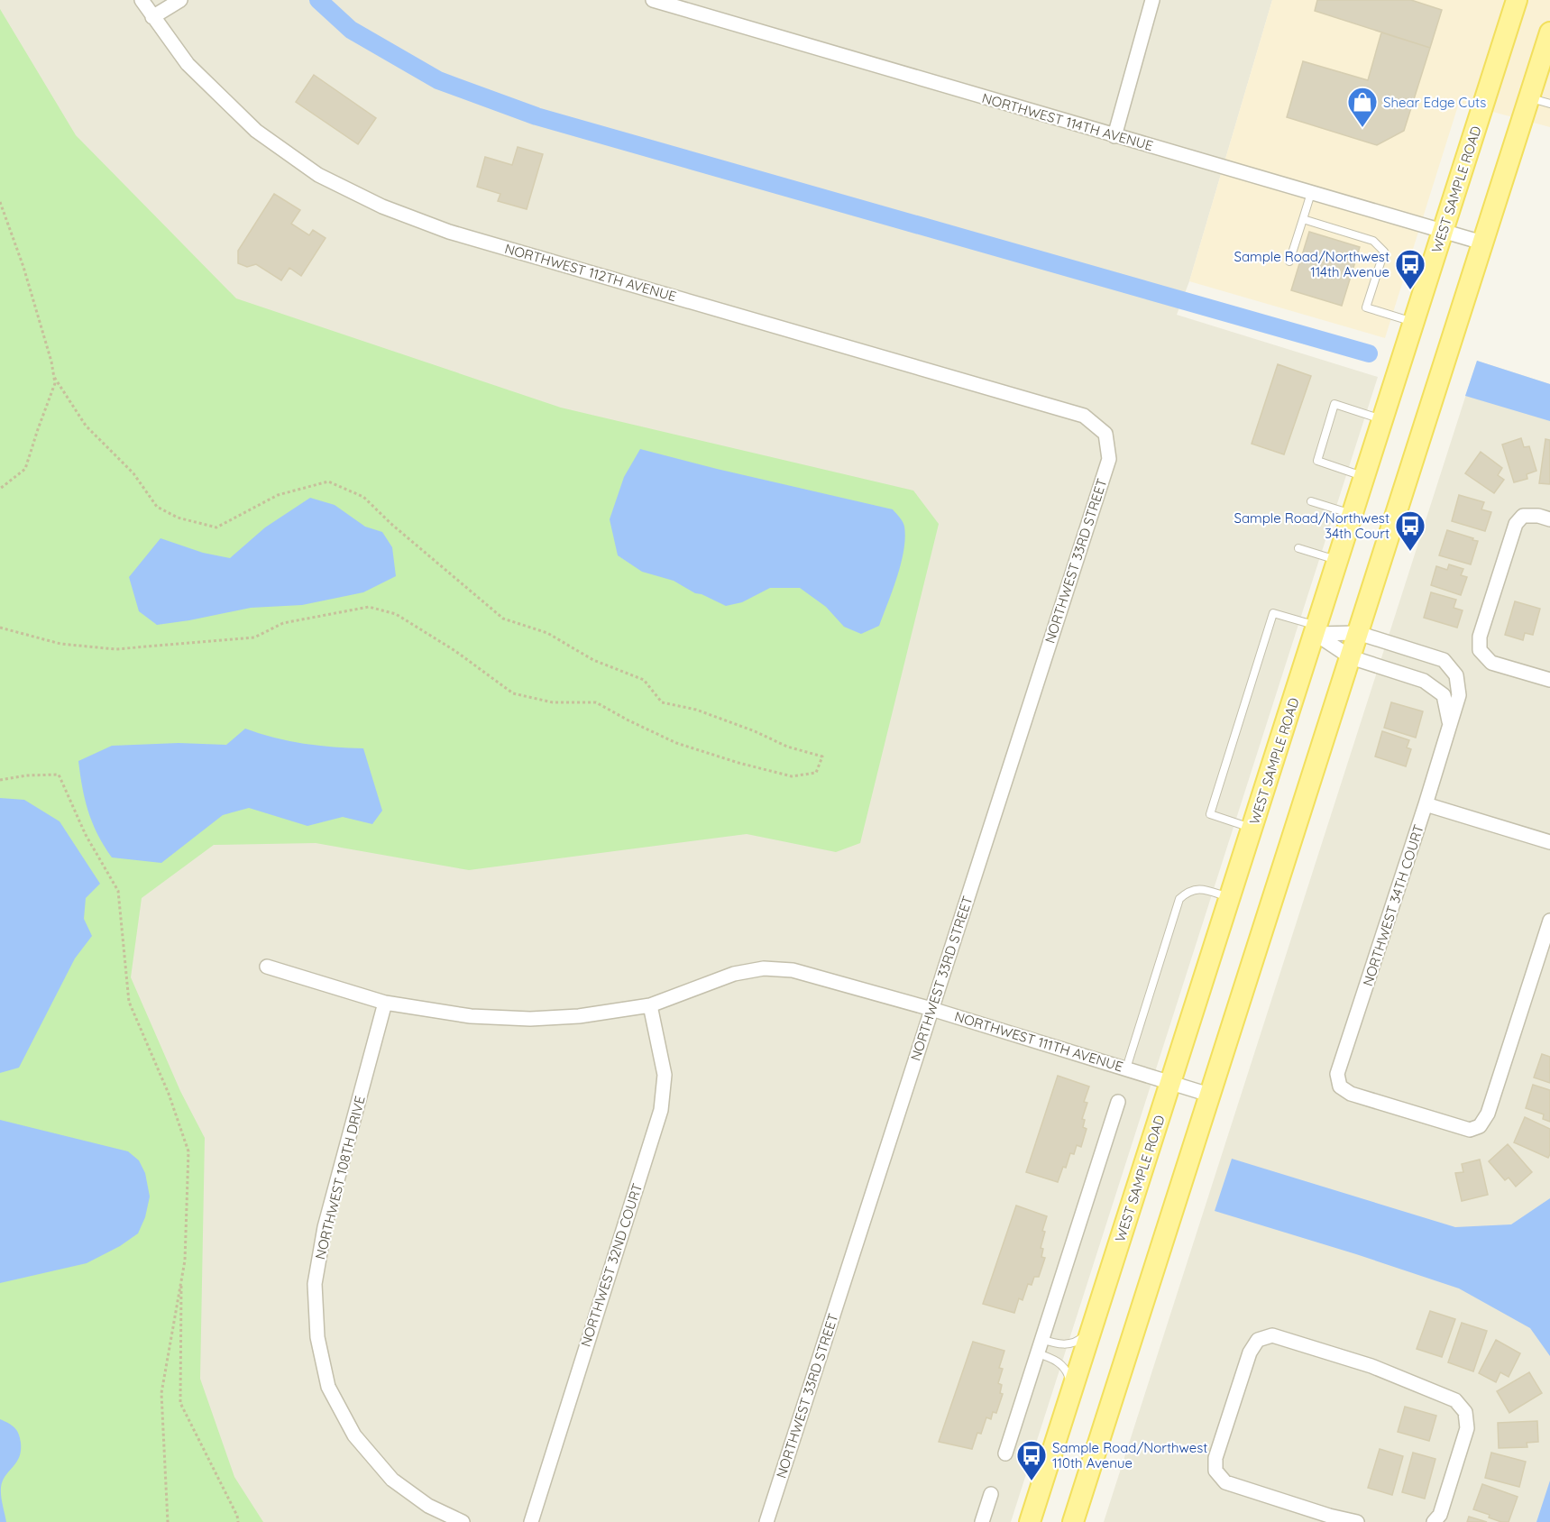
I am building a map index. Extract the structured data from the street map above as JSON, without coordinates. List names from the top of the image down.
{
  "streets": {
    "main road": ["WEST SAMPLE ROAD"],
    "street": [
      "NORTHWEST 114TH AVENUE",
      "NORTHWEST 112TH AVENUE",
      "NORTHWEST 33RD STREET",
      "NORTHWEST 34TH COURT",
      "NORTHWEST 111TH AVENUE",
      "NORTHWEST 108TH DRIVE",
      "NORTHWEST 32ND COURT"
    ]
  },
  "crossings": [
    ["NORTHWEST 114TH AVENUE", "WEST SAMPLE ROAD"],
    ["WEST SAMPLE ROAD", "NORTHWEST 34TH COURT"],
    ["WEST SAMPLE ROAD", "NORTHWEST 111TH AVENUE"],
    ["NORTHWEST 112TH AVENUE", "NORTHWEST 33RD STREET"],
    ["NORTHWEST 33RD STREET", "NORTHWEST 111TH AVENUE"],
    ["NORTHWEST 111TH AVENUE", "NORTHWEST 108TH DRIVE"],
    ["NORTHWEST 111TH AVENUE", "NORTHWEST 32ND COURT"]
  ],
  "places": {
    "shop": ["Shear Edge Cuts"],
    "bus stop": ["Sample Road/Northwest 114th Avenue", "Sample Road/Northwest 34th Court", "Sample Road/Northwest 110th Avenue"]
  }
}
